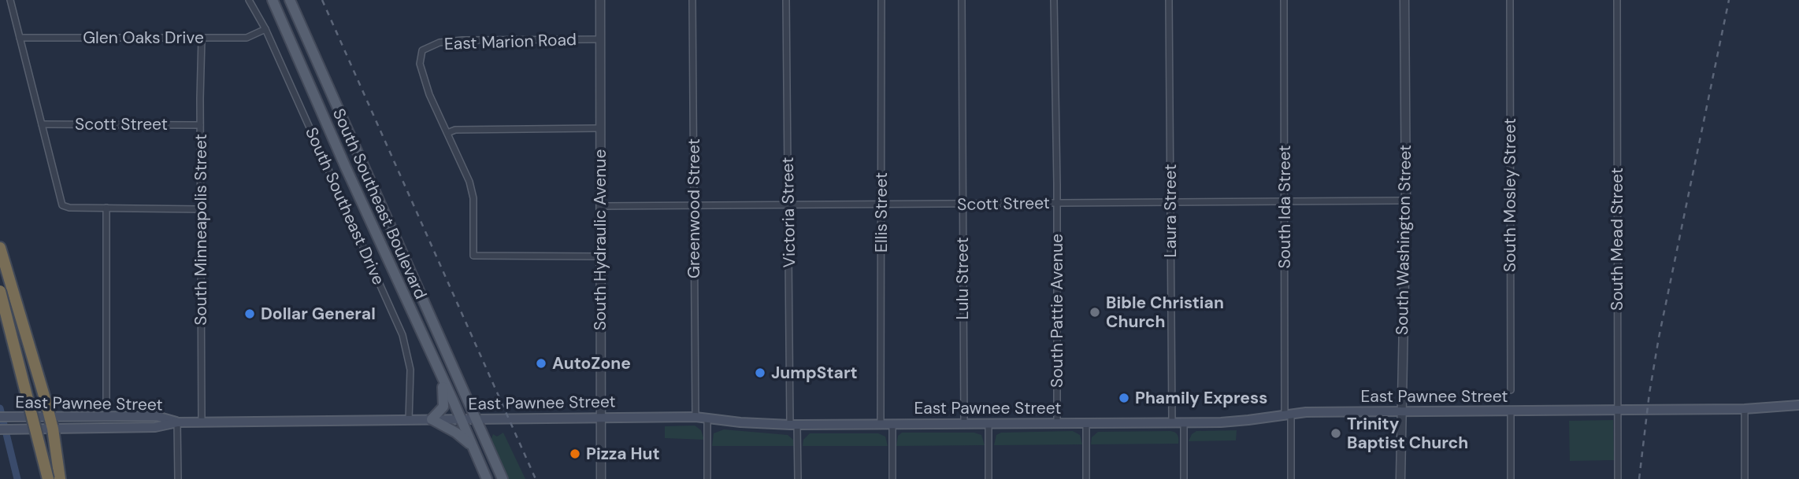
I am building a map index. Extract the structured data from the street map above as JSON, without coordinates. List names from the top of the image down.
{
  "streets": {
    "main road": ["South Southeast Boulevard", "East Pawnee Street"],
    "street": [
      "Glen Oaks Drive",
      "East Marion Road",
      "Scott Street",
      "South Mosley Street",
      "South Southeast Drive",
      "South Ida Street",
      "Greenwood Street",
      "Laura Street",
      "Victoria Street",
      "Ellis Street",
      "South Minneapolis Street",
      "South Mead Street",
      "South Hydraulic Avenue",
      "South Washington Street",
      "Lulu Street",
      "South Pattie Avenue"
    ]
  },
  "crossings": [
    ["Glen Oaks Drive", "South Southeast Drive"],
    ["Glen Oaks Drive", "South Minneapolis Street"],
    ["East Marion Road", "South Hydraulic Avenue"],
    ["Scott Street", "South Ida Street"],
    ["Scott Street", "Greenwood Street"],
    ["Scott Street", "Laura Street"],
    ["Scott Street", "Victoria Street"],
    ["Scott Street", "Ellis Street"],
    ["Scott Street", "South Minneapolis Street"],
    ["Scott Street", "South Hydraulic Avenue"],
    ["Scott Street", "South Washington Street"],
    ["Scott Street", "Lulu Street"],
    ["Scott Street", "South Pattie Avenue"],
    ["South Southeast Boulevard", "East Pawnee Street"],
    ["South Southeast Drive", "East Pawnee Street"],
    ["South Ida Street", "East Pawnee Street"],
    ["Greenwood Street", "East Pawnee Street"],
    ["Laura Street", "East Pawnee Street"],
    ["Victoria Street", "East Pawnee Street"],
    ["Ellis Street", "East Pawnee Street"],
    ["South Minneapolis Street", "East Pawnee Street"],
    ["South Mead Street", "East Pawnee Street"],
    ["South Hydraulic Avenue", "East Pawnee Street"],
    ["South Washington Street", "East Pawnee Street"],
    ["Lulu Street", "East Pawnee Street"],
    ["South Pattie Avenue", "East Pawnee Street"]
  ],
  "places": [
    "Bible Christian Church",
    "Dollar General",
    "AutoZone",
    "JumpStart",
    "Phamily Express",
    "Trinity Baptist Church",
    "Pizza Hut"
  ]
}
